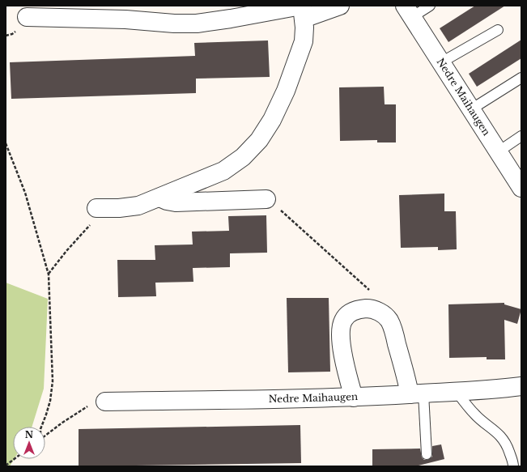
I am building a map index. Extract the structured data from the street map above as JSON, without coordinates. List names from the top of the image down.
{
  "streets": {
    "street": ["Nedre Maihaugen"]
  },
  "north": "top"
}
